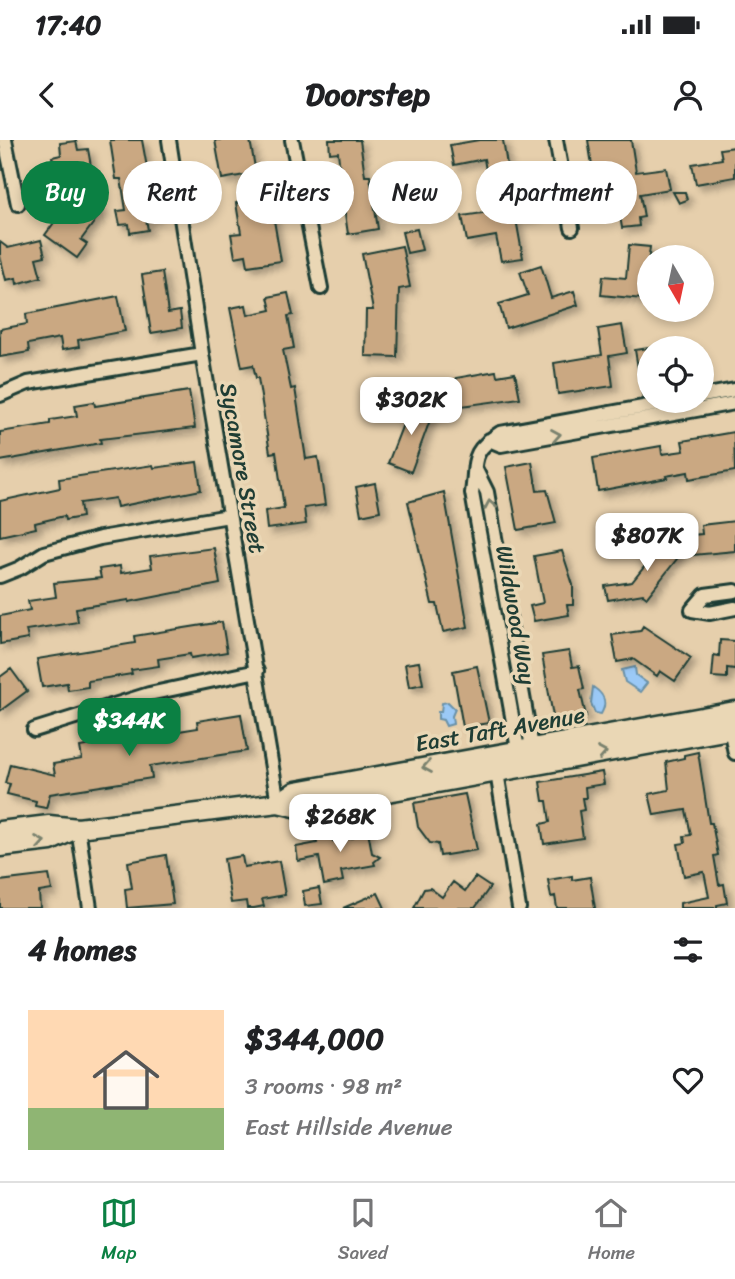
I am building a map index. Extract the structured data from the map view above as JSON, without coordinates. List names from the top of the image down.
{
  "streets": {
    "street": ["Sycamore Street", "Wildwood Way", "East Taft Avenue"]
  },
  "crossings": [
    ["Sycamore Street", "East Taft Avenue"],
    ["Wildwood Way", "East Taft Avenue"]
  ],
  "north": "bottom",
  "page": {
    "status": "17:40",
    "header": "Doorstep",
    "chip": [
      "Buy",
      "Rent",
      "Filters",
      "New",
      "Apartment"
    ],
    "price": [
      "$302K",
      "$807K",
      "$344K",
      "$268K"
    ],
    "heading": "4 homes",
    "list": [
      {
        "name": "$344,000",
        "note": "3 rooms · 98 m² · East Hillside Avenue"
      }
    ],
    "tabs": ["Map", "Saved", "Home"]
  }
}
